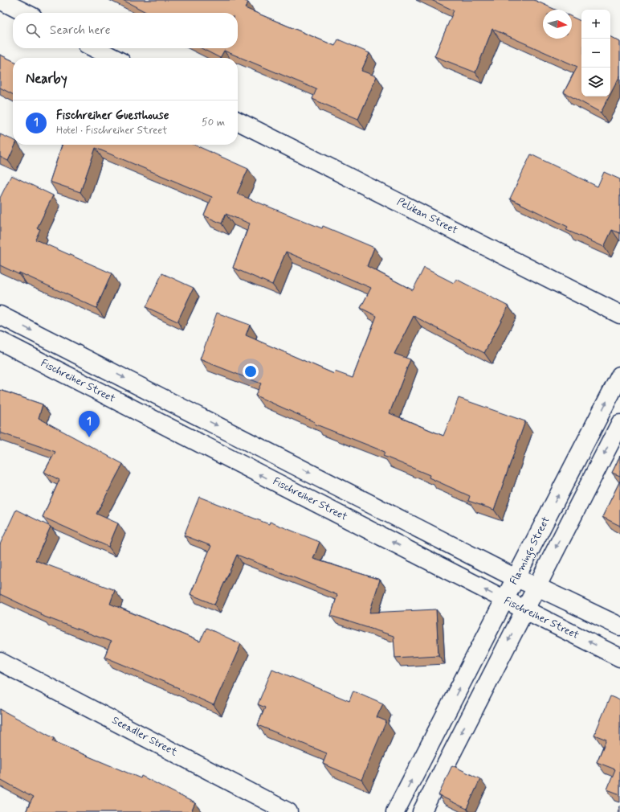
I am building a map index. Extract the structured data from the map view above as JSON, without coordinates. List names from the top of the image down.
{
  "streets": {
    "street": [
      "Pelikan Street",
      "Fischreiher Street",
      "Flamingo Street",
      "Seeadler Street"
    ]
  },
  "crossings": [
    ["Fischreiher Street", "Flamingo Street"]
  ],
  "north": "right",
  "page": {
    "map_buttons": ["+", "−"],
    "search": "Search here",
    "heading": "Nearby",
    "list": [
      {
        "mark": "1",
        "name": "Fischreiher Guesthouse",
        "note": "Hotel · Fischreiher Street",
        "value": "50 m"
      }
    ],
    "pins": "1"
  }
}
